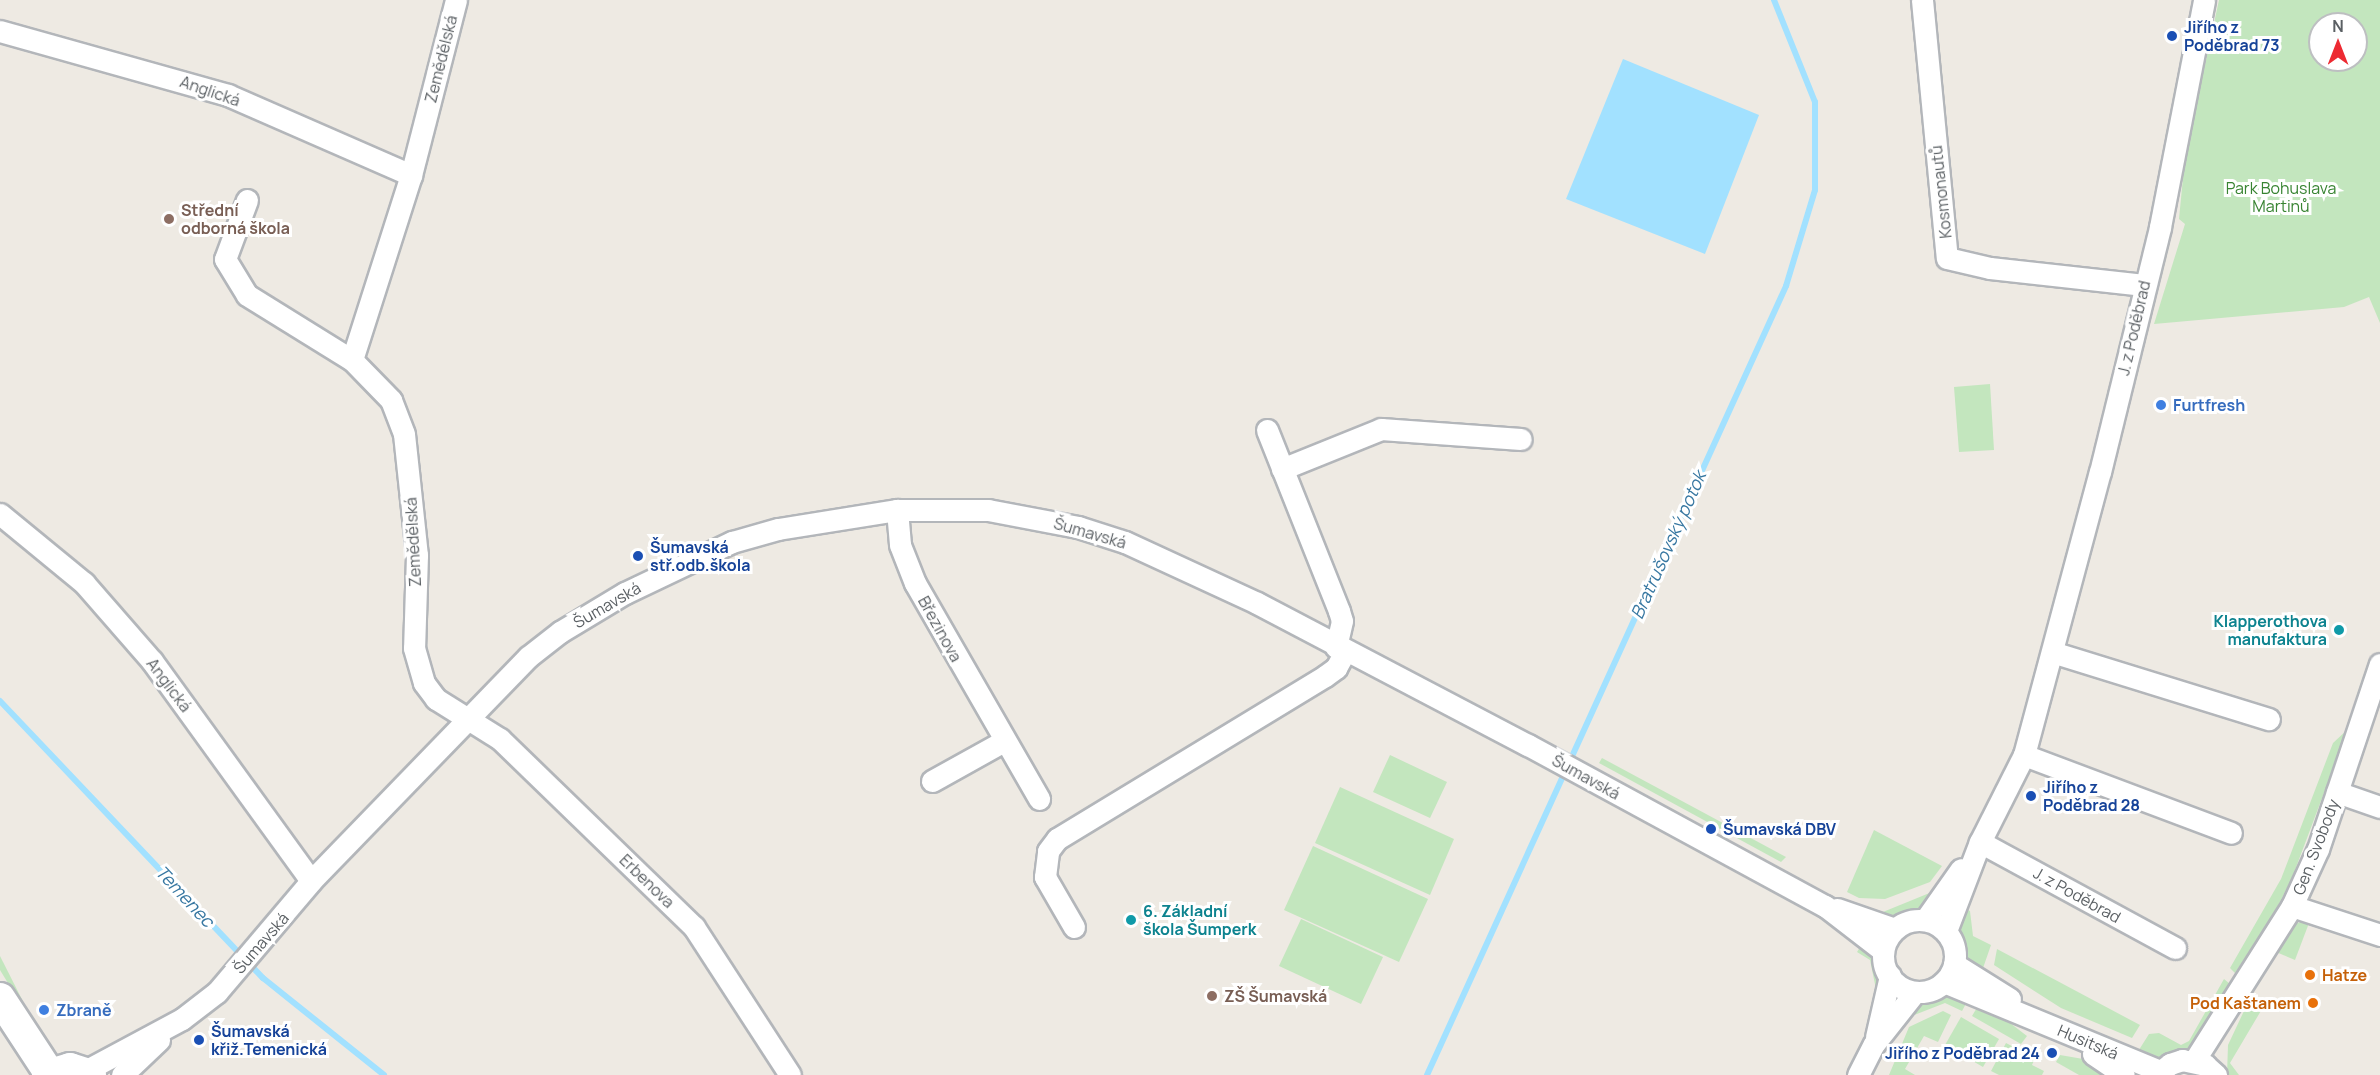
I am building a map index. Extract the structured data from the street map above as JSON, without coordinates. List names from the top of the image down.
{
  "streets": {
    "street": [
      "Zemědělská",
      "Anglická",
      "Kosmonautů",
      "J. z Poděbrad",
      "Šumavská",
      "Březinova",
      "Gen. Svobody",
      "Erbenova",
      "Husitská"
    ]
  },
  "crossings": [
    ["Zemědělská", "Anglická"],
    ["Zemědělská", "Šumavská"],
    ["Zemědělská", "Erbenova"],
    ["Anglická", "Šumavská"],
    ["Kosmonautů", "J. z Poděbrad"],
    ["J. z Poděbrad", "Šumavská"],
    ["J. z Poděbrad", "Husitská"],
    ["Šumavská", "Březinova"],
    ["Šumavská", "Erbenova"],
    ["Šumavská", "Husitská"]
  ],
  "water": ["Bratrušovský potok", "Temenec"],
  "parks": ["Park Bohuslava Martinů"],
  "places": [
    "Jiřího z Poděbrad 73",
    "Střední odborná škola",
    "Furtfresh",
    "Šumavská stř.odb.škola",
    "Klapperothova manufaktura",
    "Jiřího z Poděbrad 28",
    "Šumavská DBV",
    "6. Základní škola Šumperk",
    "Hatze",
    "ZŠ Šumavská",
    "Pod Kaštanem",
    "Zbraně",
    "Šumavská křiž.Temenická",
    "Jiřího z Poděbrad 24"
  ],
  "north": "top"
}
